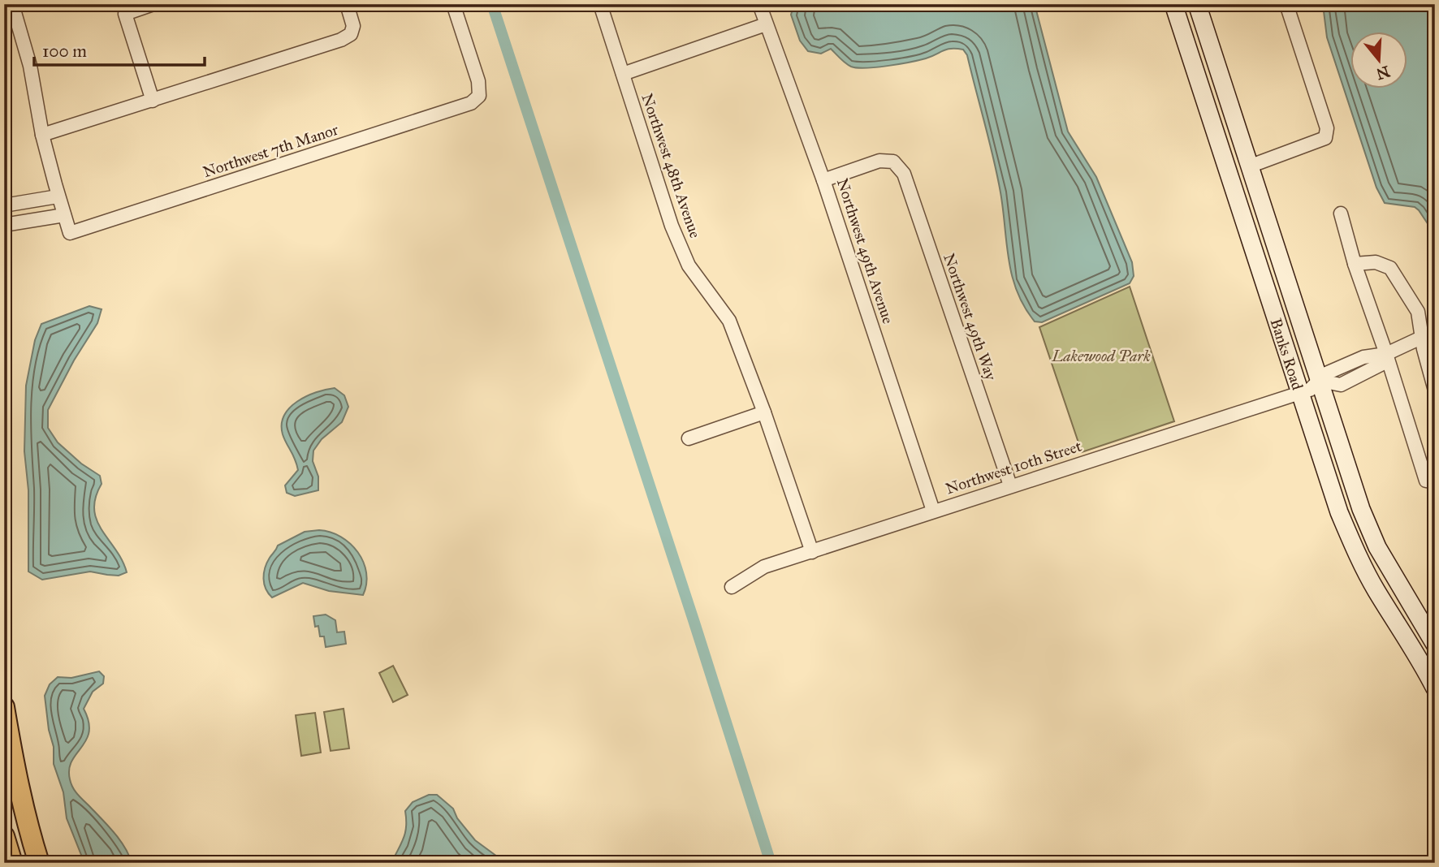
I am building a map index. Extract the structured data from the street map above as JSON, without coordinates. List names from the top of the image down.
{
  "streets": {
    "street": [
      "Northwest 7th Manor",
      "Northwest 48th Avenue",
      "Northwest 49th Avenue",
      "Northwest 49th Way",
      "Banks Road",
      "Northwest 10th Street"
    ]
  },
  "crossings": [
    ["Northwest 48th Avenue", "Northwest 10th Street"],
    ["Northwest 49th Avenue", "Northwest 49th Way"],
    ["Northwest 49th Avenue", "Northwest 10th Street"],
    ["Northwest 49th Way", "Northwest 10th Street"],
    ["Banks Road", "Northwest 10th Street"]
  ],
  "parks": ["Lakewood Park"],
  "scale_bar": "100 m",
  "north": "bottom"
}
